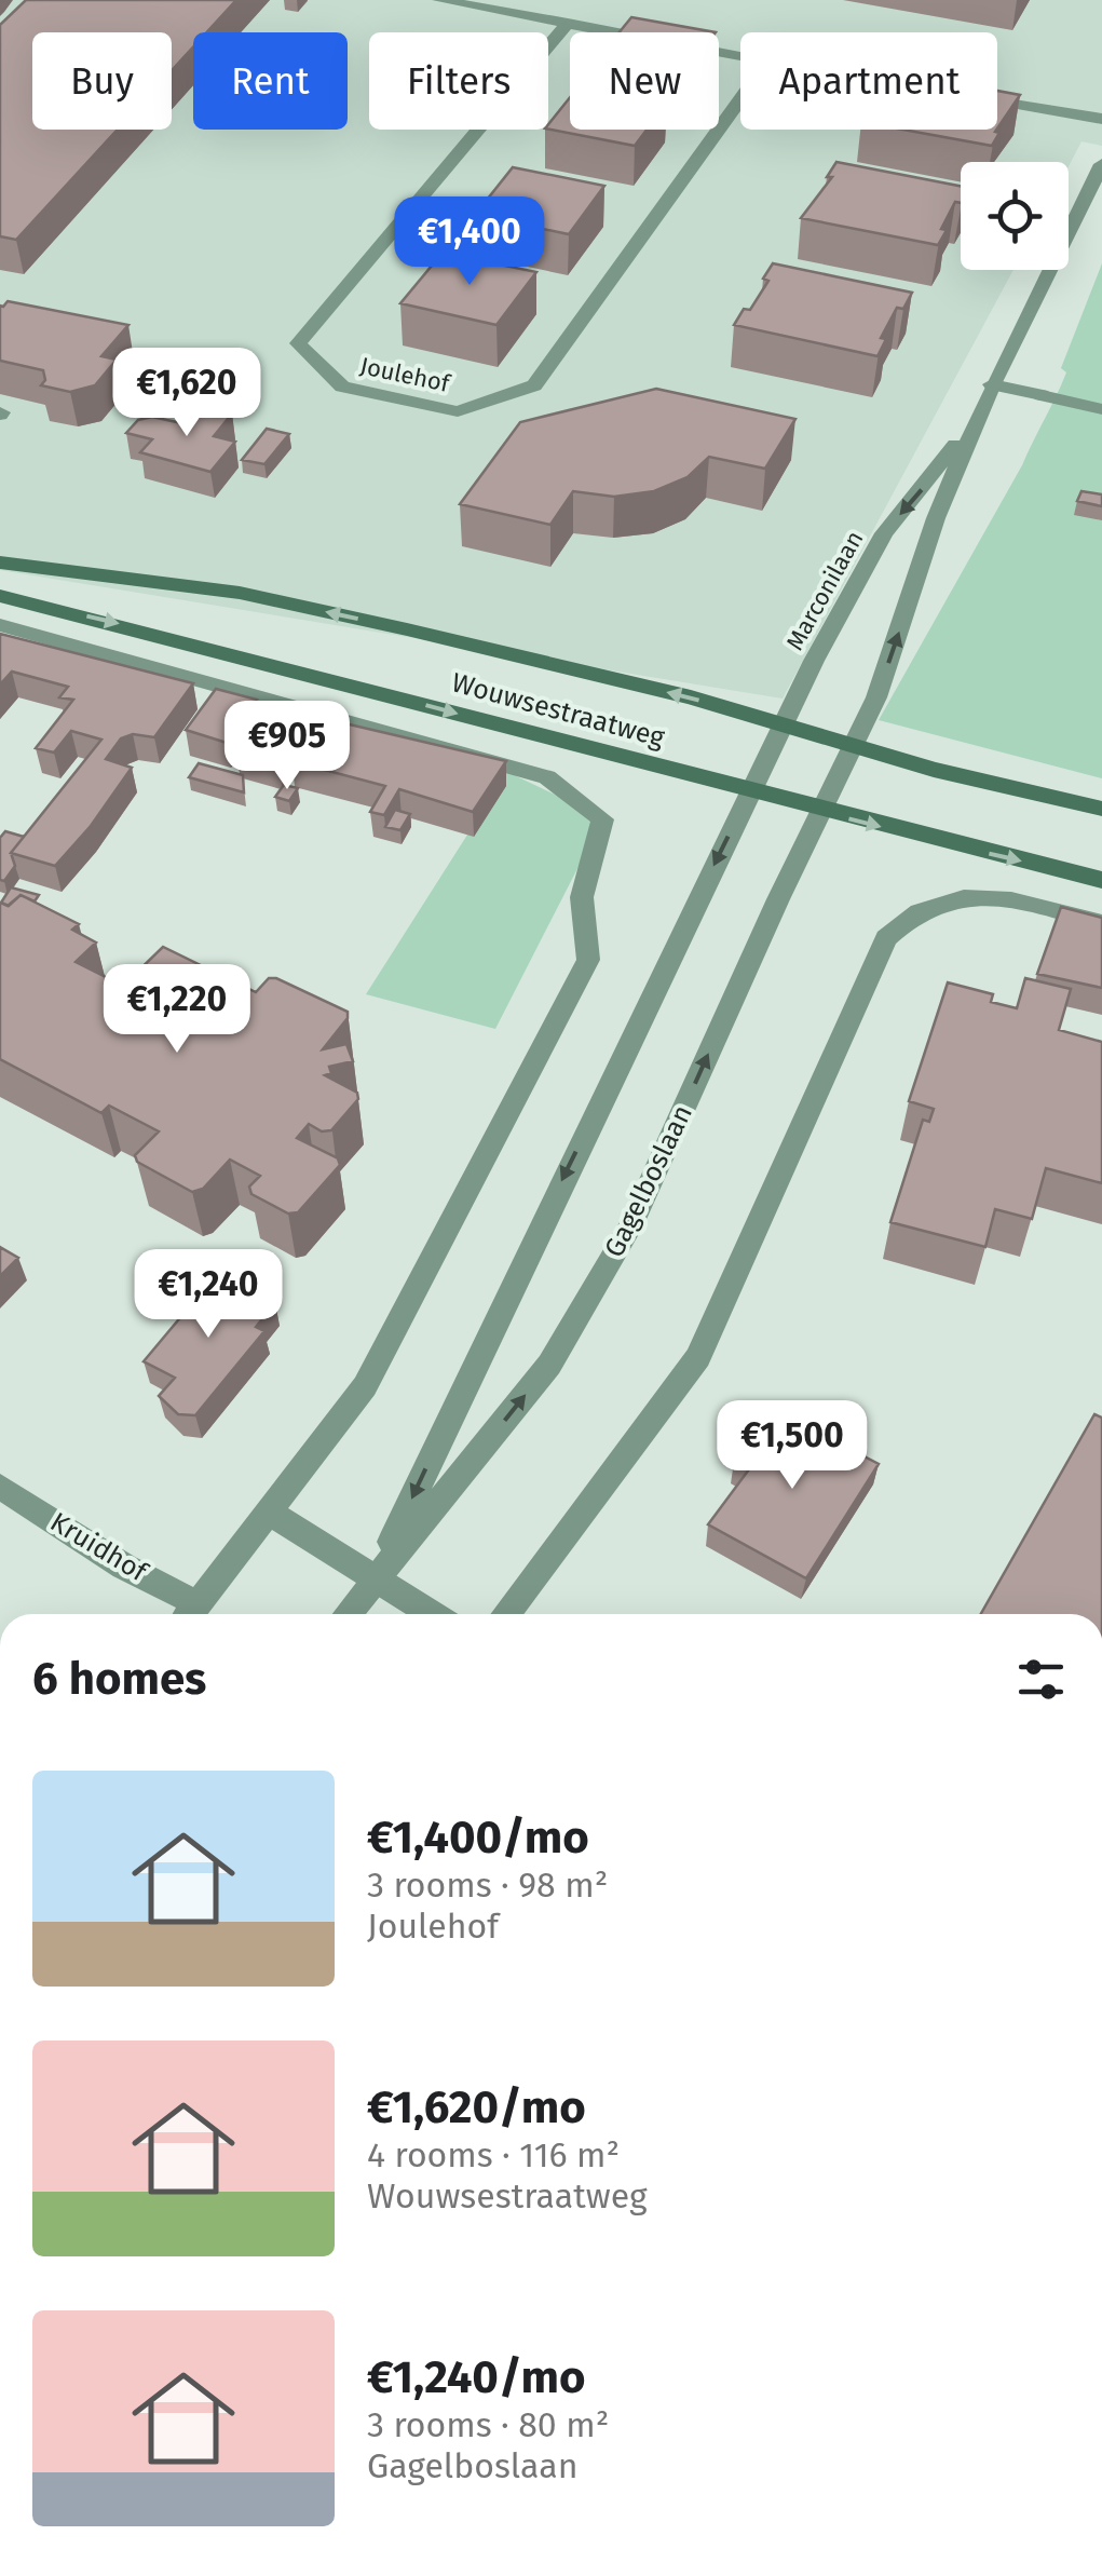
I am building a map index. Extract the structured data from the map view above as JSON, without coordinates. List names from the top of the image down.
{
  "streets": {
    "main road": ["Wouwsestraatweg"],
    "street": [
      "Joulehof",
      "Marconilaan",
      "Gagelboslaan",
      "Kruidhof"
    ]
  },
  "crossings": [
    ["Marconilaan", "Wouwsestraatweg"],
    ["Marconilaan", "Gagelboslaan"],
    ["Wouwsestraatweg", "Gagelboslaan"]
  ],
  "page": {
    "chip": [
      "Buy",
      "Rent",
      "Filters",
      "New",
      "Apartment"
    ],
    "price": [
      "€1,400",
      "€1,620",
      "€905",
      "€1,220",
      "€1,240",
      "€1,500"
    ],
    "heading": "6 homes",
    "list": [
      {
        "name": "€1,400/mo",
        "note": "3 rooms · 98 m² · Joulehof"
      },
      {
        "name": "€1,620/mo",
        "note": "4 rooms · 116 m² · Wouwsestraatweg"
      },
      {
        "name": "€1,240/mo",
        "note": "3 rooms · 80 m² · Gagelboslaan"
      }
    ]
  }
}
